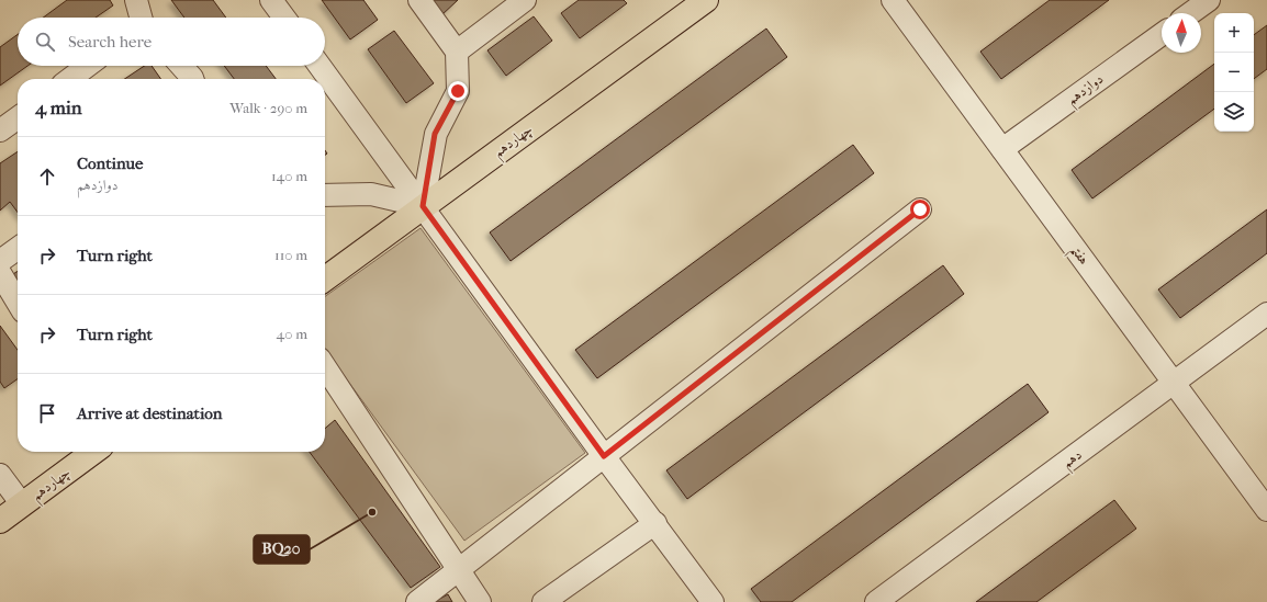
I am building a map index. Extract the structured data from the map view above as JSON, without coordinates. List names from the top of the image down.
{
  "streets": {
    "main road": ["چهاردهم"],
    "street": ["دوازدهم", "هفتم", "دهم"]
  },
  "crossings": [
    ["دوازدهم", "هفتم"],
    ["هفتم", "دهم"]
  ],
  "places": ["BQ20"],
  "north": "top",
  "page": {
    "map_buttons": ["+", "−"],
    "search": "Search here",
    "heading": ["4 min", "Walk · 290 m"],
    "list": [
      ["Continue", "دوازدهم", "140 m"],
      ["Turn right", "110 m"],
      ["Turn right", "40 m"],
      "Arrive at destination"
    ]
  }
}
